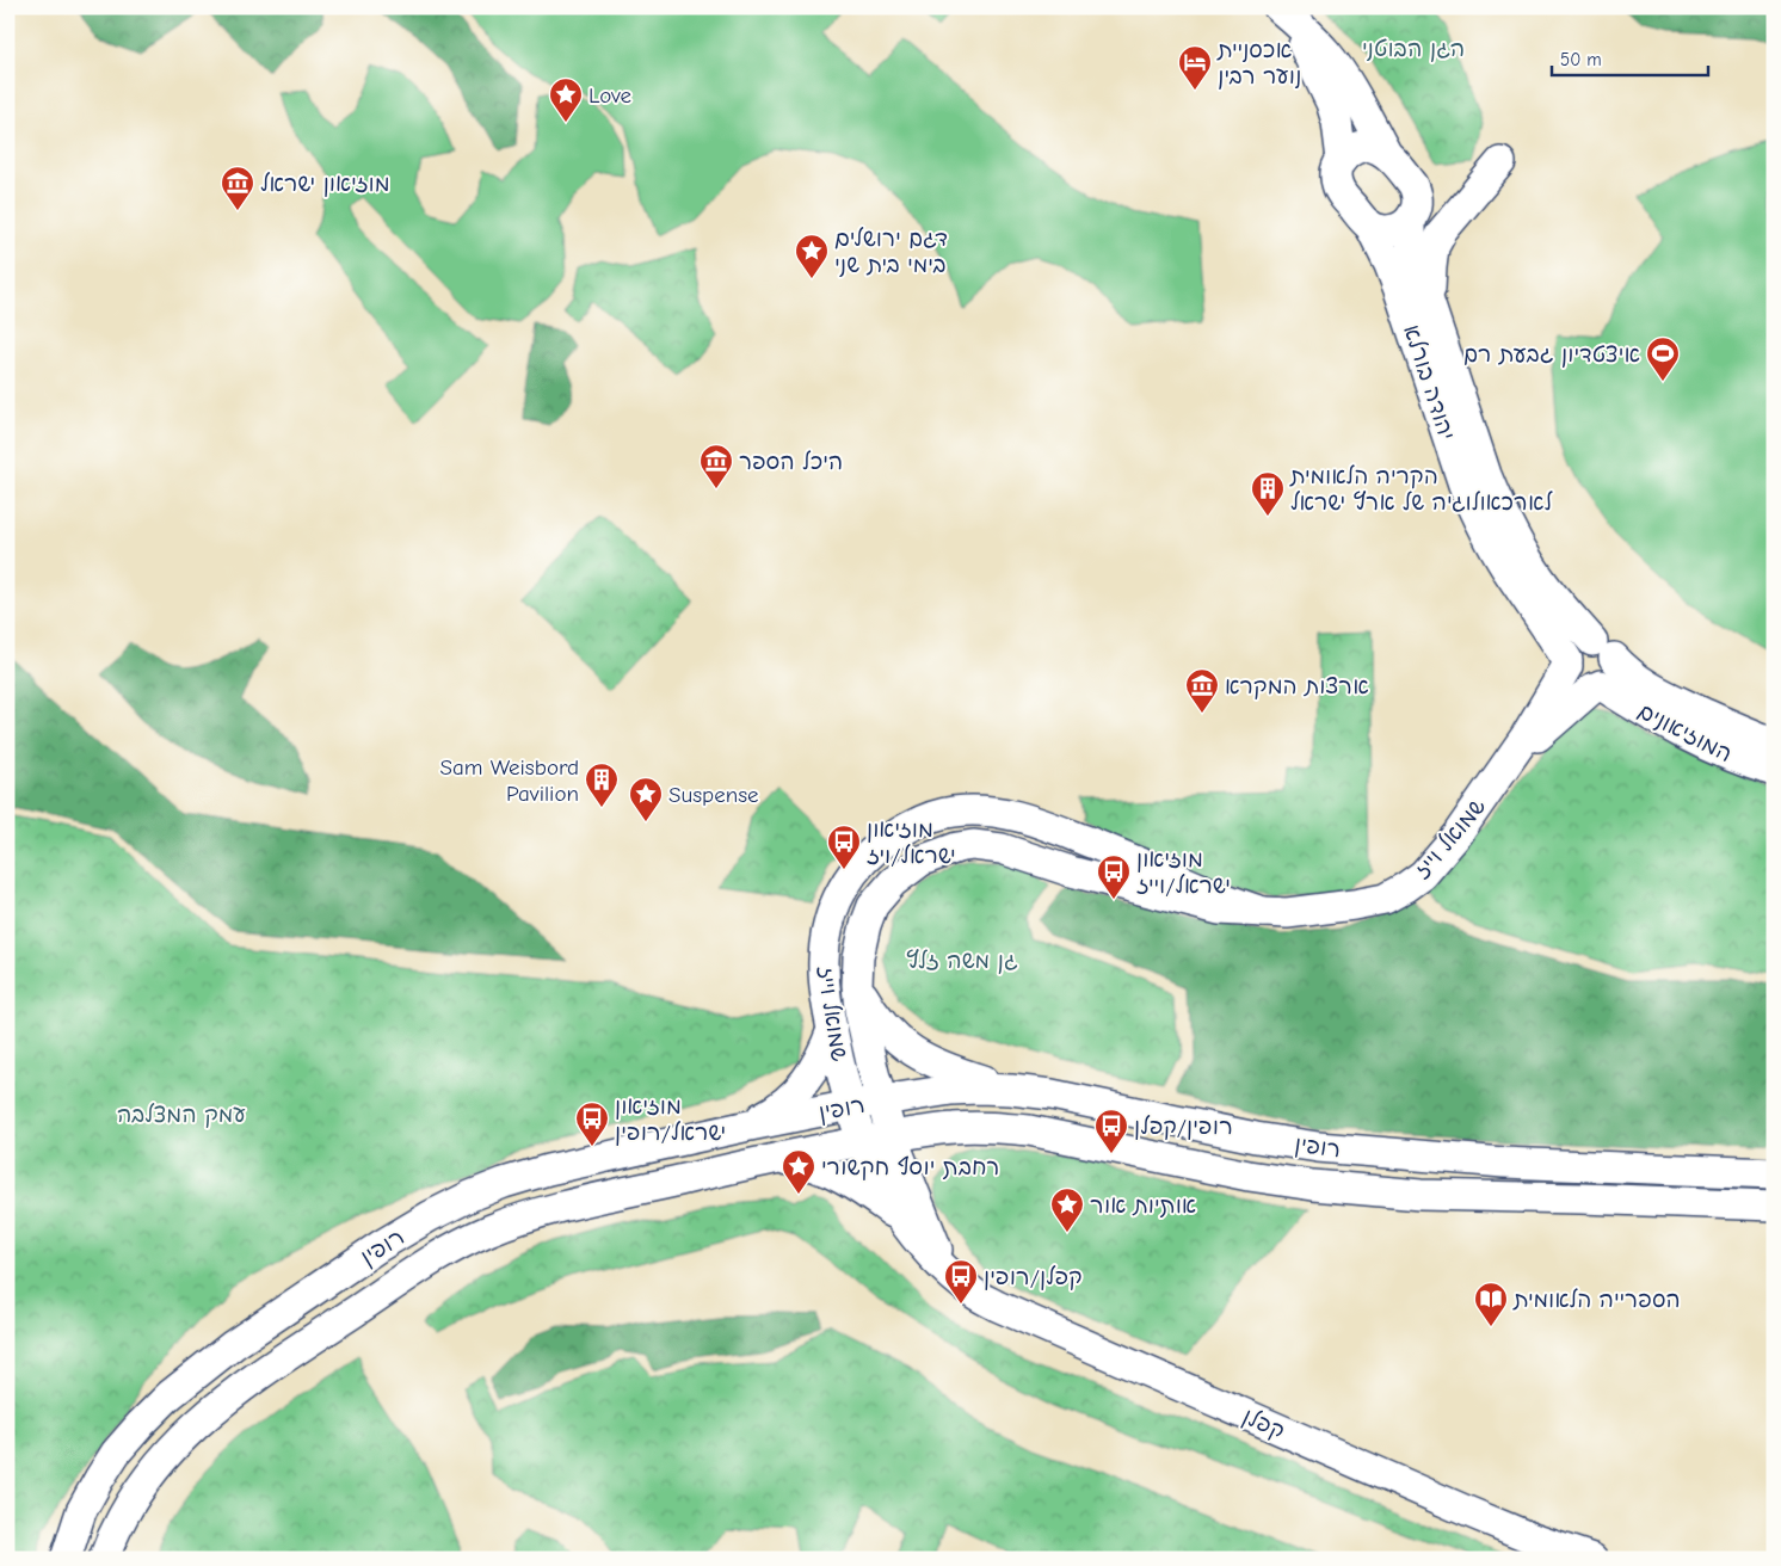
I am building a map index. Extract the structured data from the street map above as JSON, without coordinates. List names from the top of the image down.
{
  "streets": {
    "street": [
      "יהודה בורלא",
      "המוזיאונים",
      "שמואל וייז",
      "רופין",
      "קפלן"
    ]
  },
  "crossings": [
    ["יהודה בורלא", "המוזיאונים"],
    ["יהודה בורלא", "שמואל וייז"],
    ["המוזיאונים", "שמואל וייז"],
    ["שמואל וייז", "רופין"],
    ["שמואל וייז", "קפלן"],
    ["רופין", "קפלן"]
  ],
  "parks": ["הגן הבוטני", "גן משה זלץ", "עמק המצלבה"],
  "places": {
    "hotel": ["אכסניית נוער רבין"],
    "place": [
      "Love",
      "דגם ירושלים בימי בית שני",
      "Suspense",
      "רחבת יוסף חקשורי",
      "אותיות אור"
    ],
    "museum": ["מוזיאון ישראל", "היכל הספר", "ארצות המקרא"],
    "sports": ["איצטדיון גבעת רם"],
    "building": ["הקריה הלאומית לארכאולוגיה של ארץ ישראל", "Sam Weisbord Pavilion"],
    "bus stop": [
      "מוזיאון ישראל/ויז",
      "מוזיאון ישראל/וייז",
      "מוזיאון ישראל/רופין",
      "רופין/קפלן",
      "קפלן/רופין"
    ],
    "library": ["הספרייה הלאומית"]
  },
  "scale_bar": "50 m"
}
